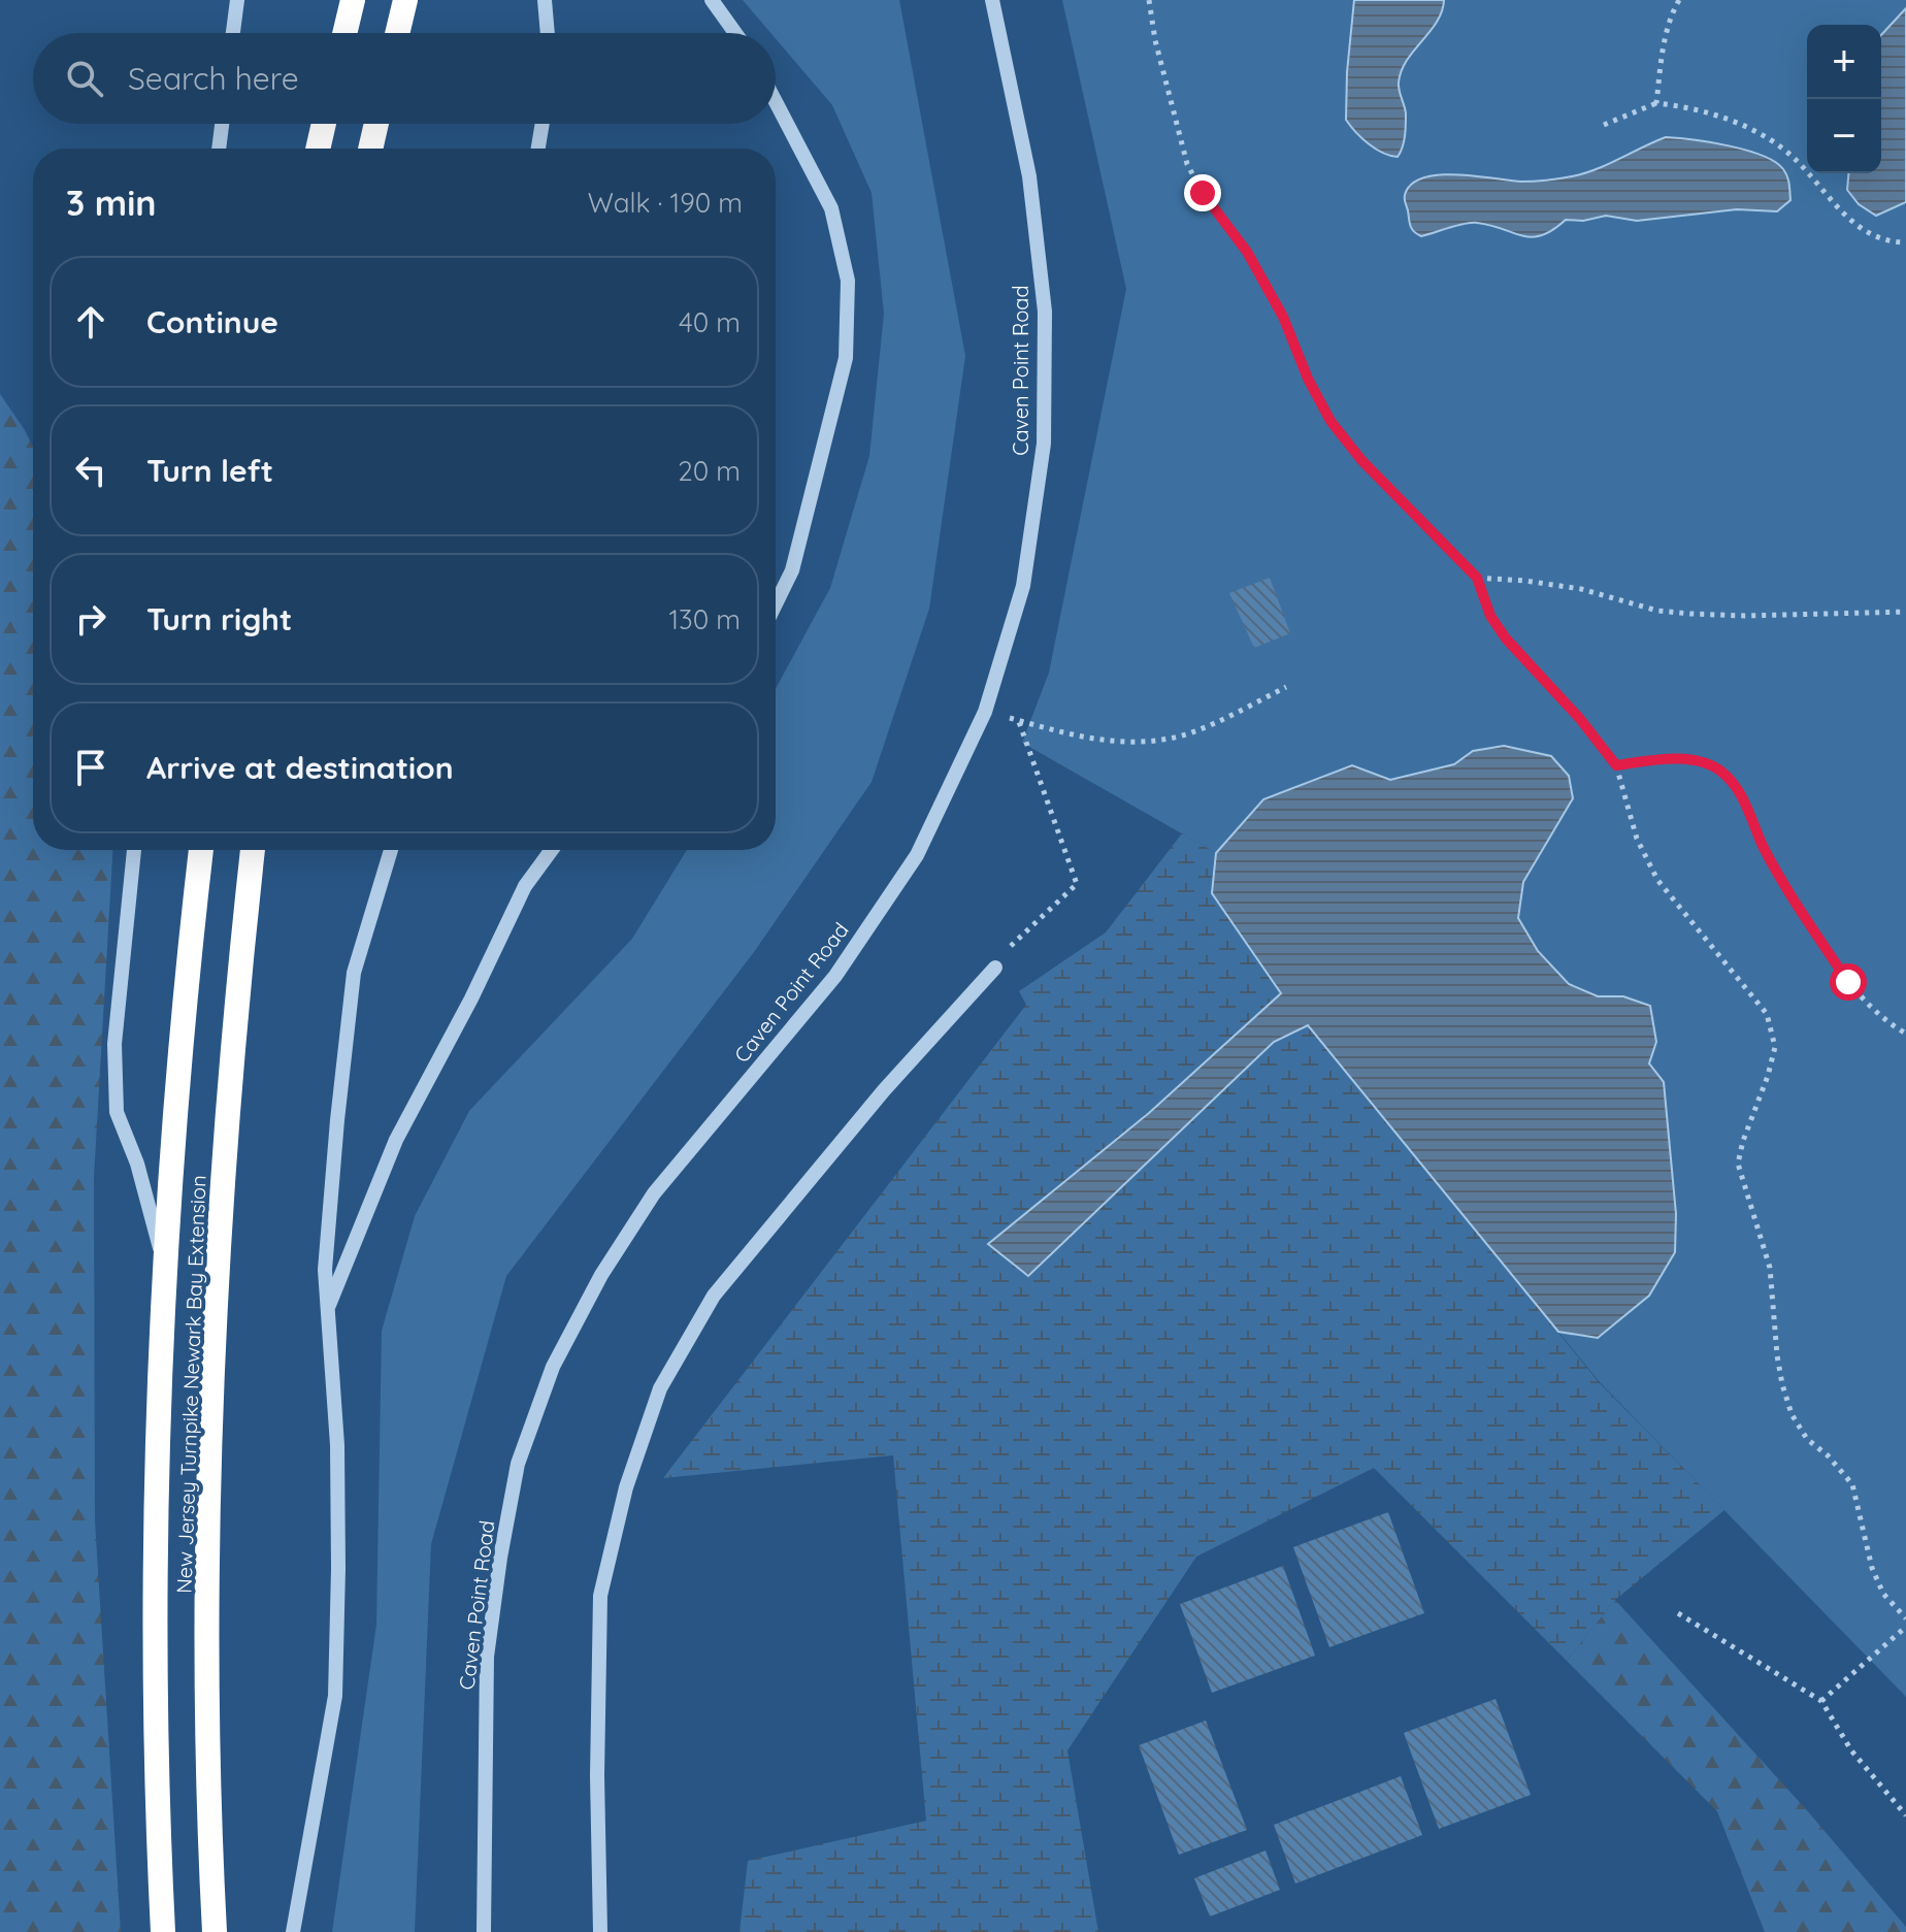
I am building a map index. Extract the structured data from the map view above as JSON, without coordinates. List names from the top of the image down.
{
  "streets": {
    "highway": ["New Jersey Turnpike Newark Bay Extension"],
    "street": ["Caven Point Road"]
  },
  "page": {
    "map_buttons": ["+", "−"],
    "search": "Search here",
    "heading": ["3 min", "Walk · 190 m"],
    "list": [
      ["Continue", "40 m"],
      ["Turn left", "20 m"],
      ["Turn right", "130 m"],
      "Arrive at destination"
    ]
  }
}
